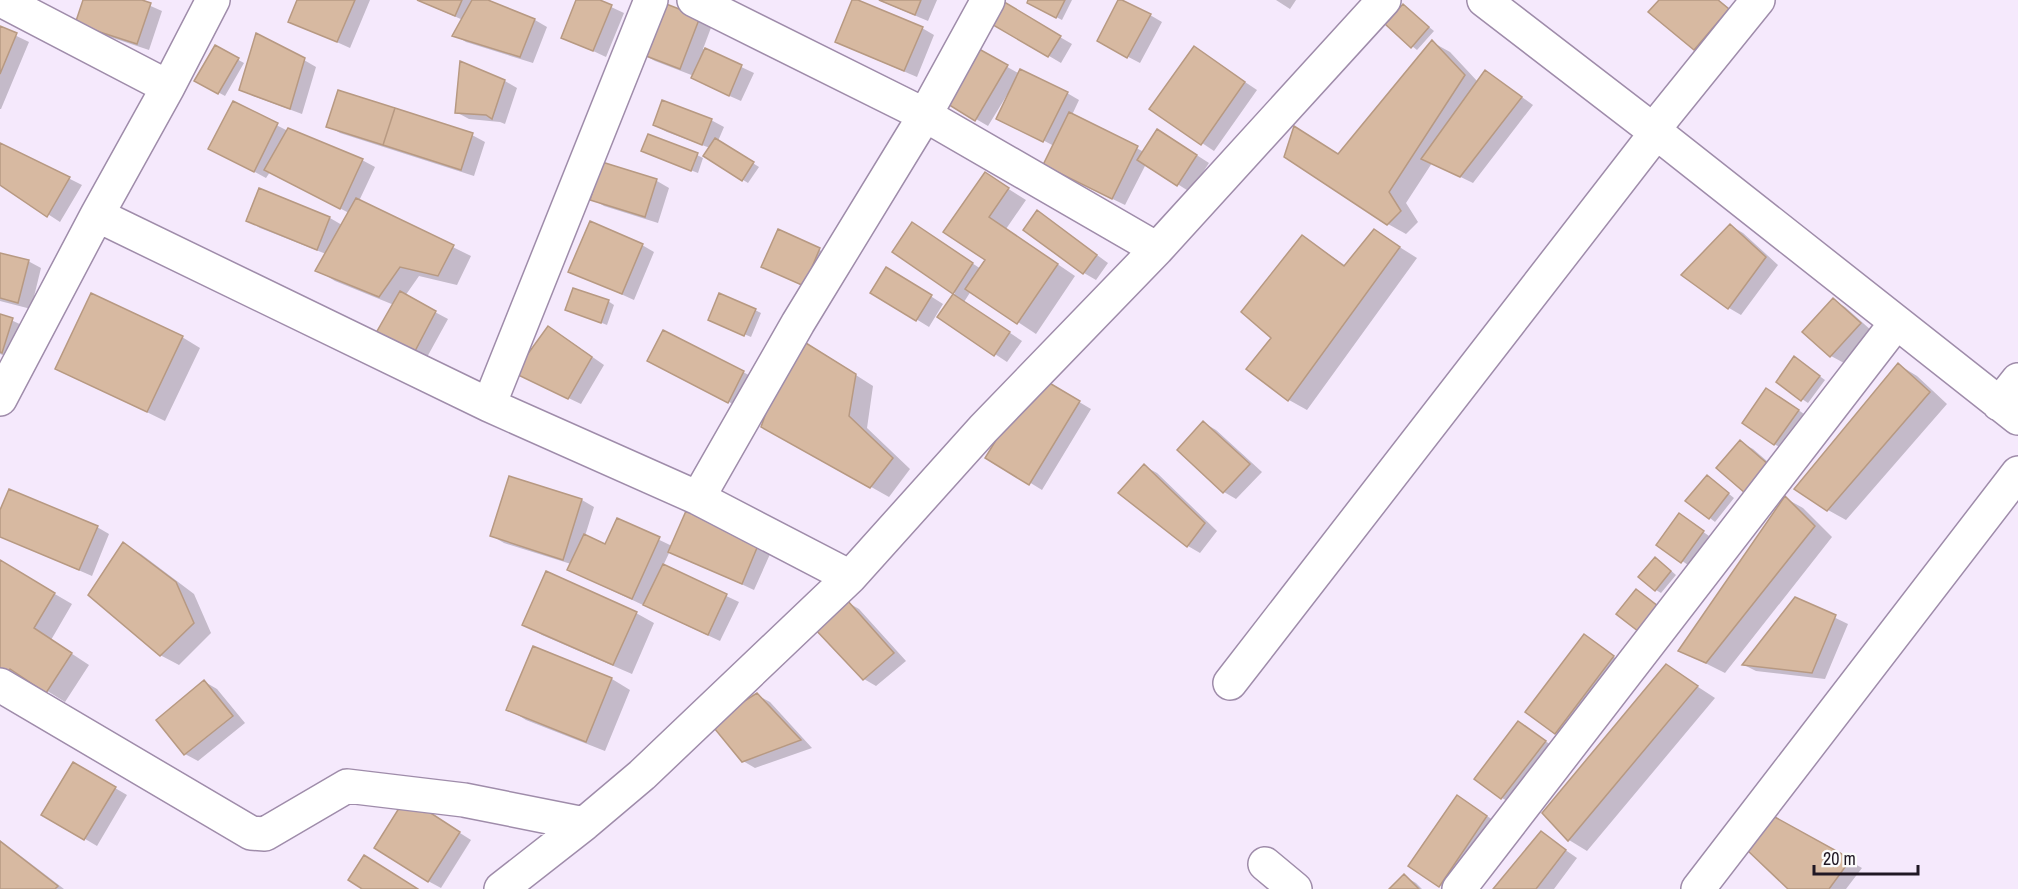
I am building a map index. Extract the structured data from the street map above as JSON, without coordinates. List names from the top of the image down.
{
  "scale_bar": "20 m"
}
